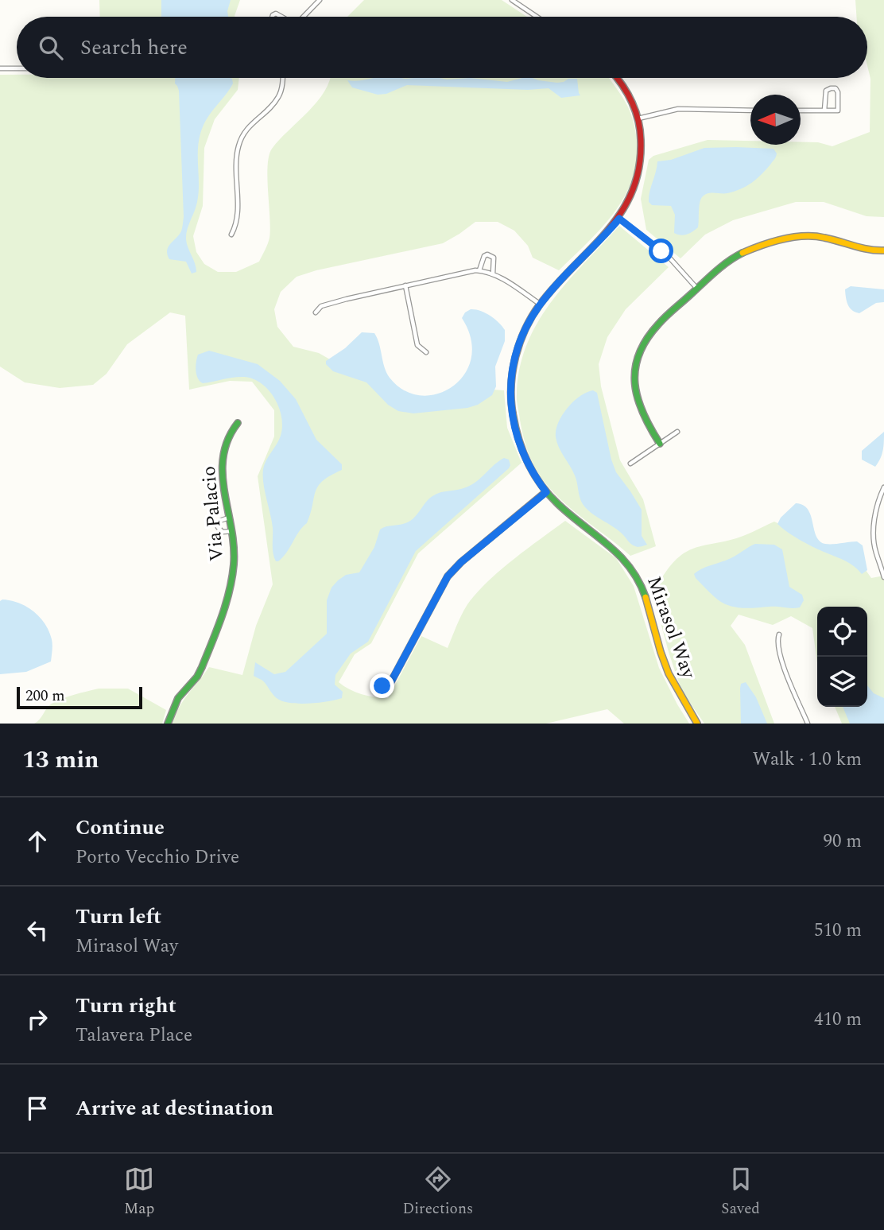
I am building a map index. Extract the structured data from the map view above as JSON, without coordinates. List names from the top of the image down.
{
  "streets": {
    "street": ["Via Palacio", "Mirasol Way"]
  },
  "scale_bar": "200 m",
  "north": "left",
  "page": {
    "search": "Search here",
    "scale": "200 m",
    "heading": ["13 min", "Walk · 1.0 km"],
    "list": [
      ["Continue", "Porto Vecchio Drive", "90 m"],
      ["Turn left", "Mirasol Way", "510 m"],
      ["Turn right", "Talavera Place", "410 m"],
      "Arrive at destination"
    ],
    "nav": ["Map", "Directions", "Saved"]
  }
}
